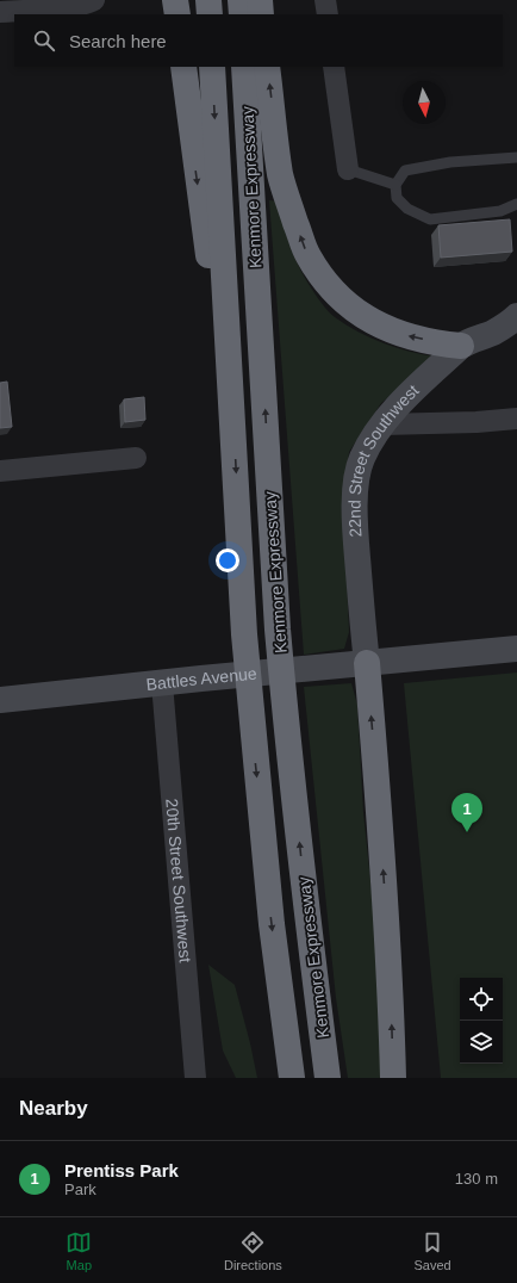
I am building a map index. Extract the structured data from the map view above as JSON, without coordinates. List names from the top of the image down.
{
  "streets": {
    "highway": ["Kenmore Expressway"],
    "street": ["22nd Street Southwest", "Battles Avenue", "20th Street Southwest"]
  },
  "crossings": [
    ["22nd Street Southwest", "Battles Avenue"],
    ["Battles Avenue", "20th Street Southwest"]
  ],
  "north": "bottom",
  "page": {
    "search": "Search here",
    "pins": "1",
    "heading": "Nearby",
    "list": [
      {
        "mark": "1",
        "name": "Prentiss Park",
        "note": "Park",
        "value": "130 m"
      }
    ],
    "nav": ["Map", "Directions", "Saved"]
  }
}
